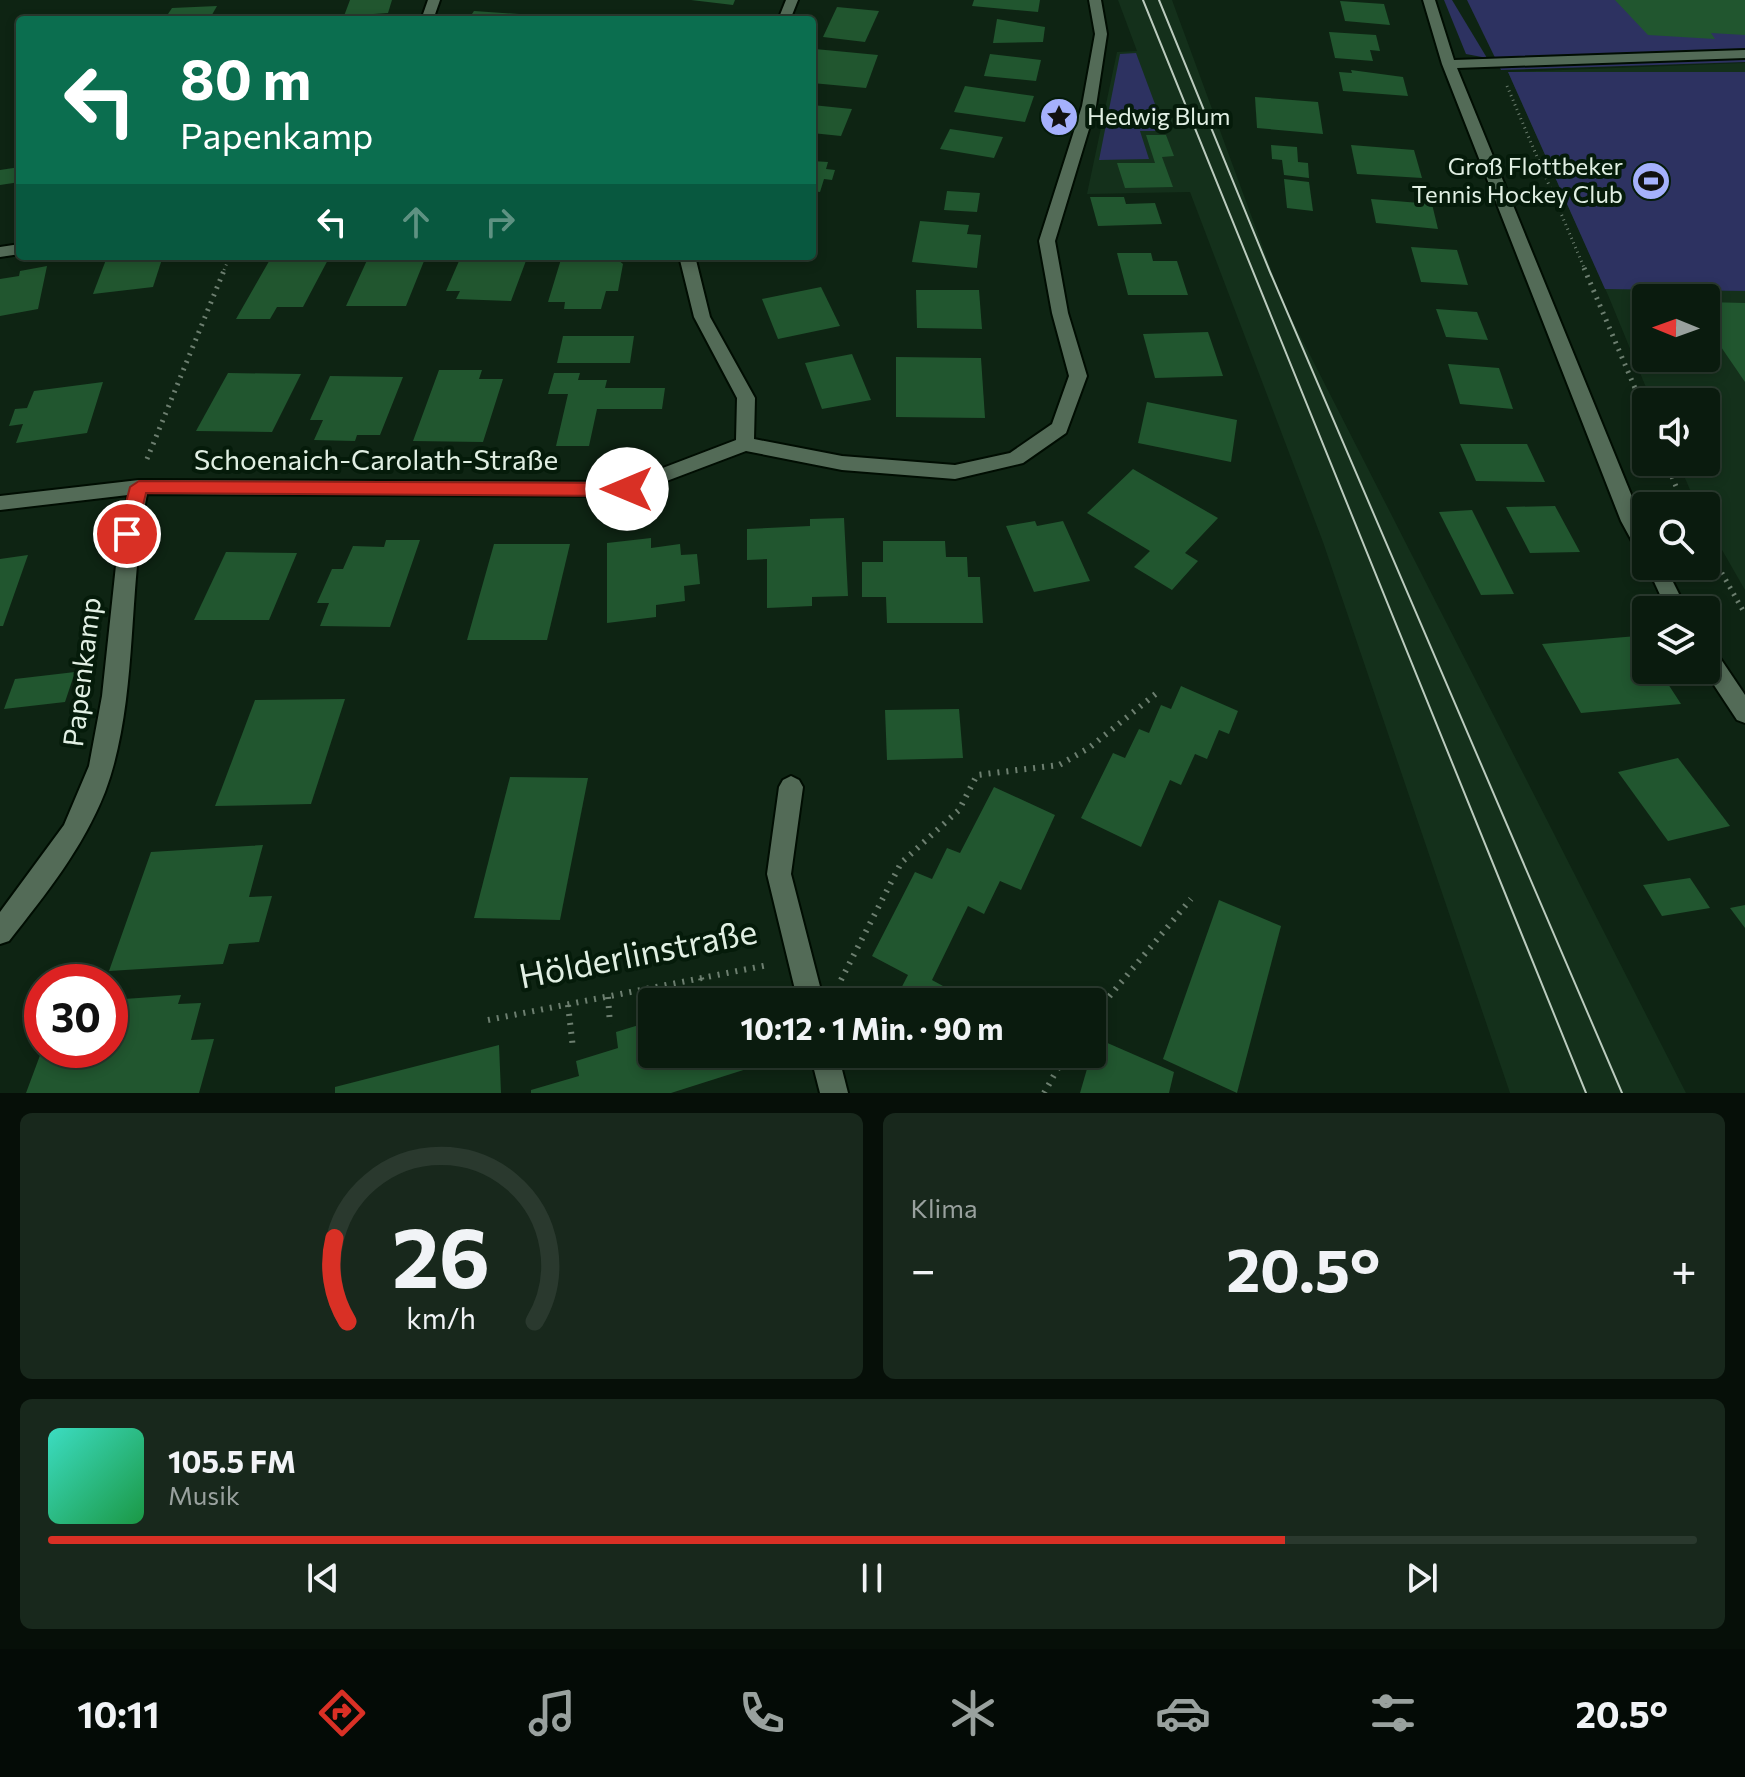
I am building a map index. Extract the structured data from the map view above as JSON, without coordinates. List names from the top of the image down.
{
  "streets": {
    "street": ["Schoenaich-Carolath-Straße", "Papenkamp", "Hölderlinstraße"]
  },
  "crossings": [
    ["Schoenaich-Carolath-Straße", "Papenkamp"]
  ],
  "places": {
    "place": ["Hedwig Blum"],
    "sports": ["Groß Flottbeker Tennis Hockey Club"]
  },
  "north": "left",
  "page": {
    "turn": ["80 m", "Papenkamp"],
    "limit": "30",
    "trip": "10:12 · 1 Min. · 90 m",
    "tile": "Klima",
    "heat": ["−", "20.5°", "+"],
    "song": ["105.5 FM", "Musik"],
    "tabs": ["10:11", "20.5°"],
    "gauge": ["26", "km/h"]
  }
}
